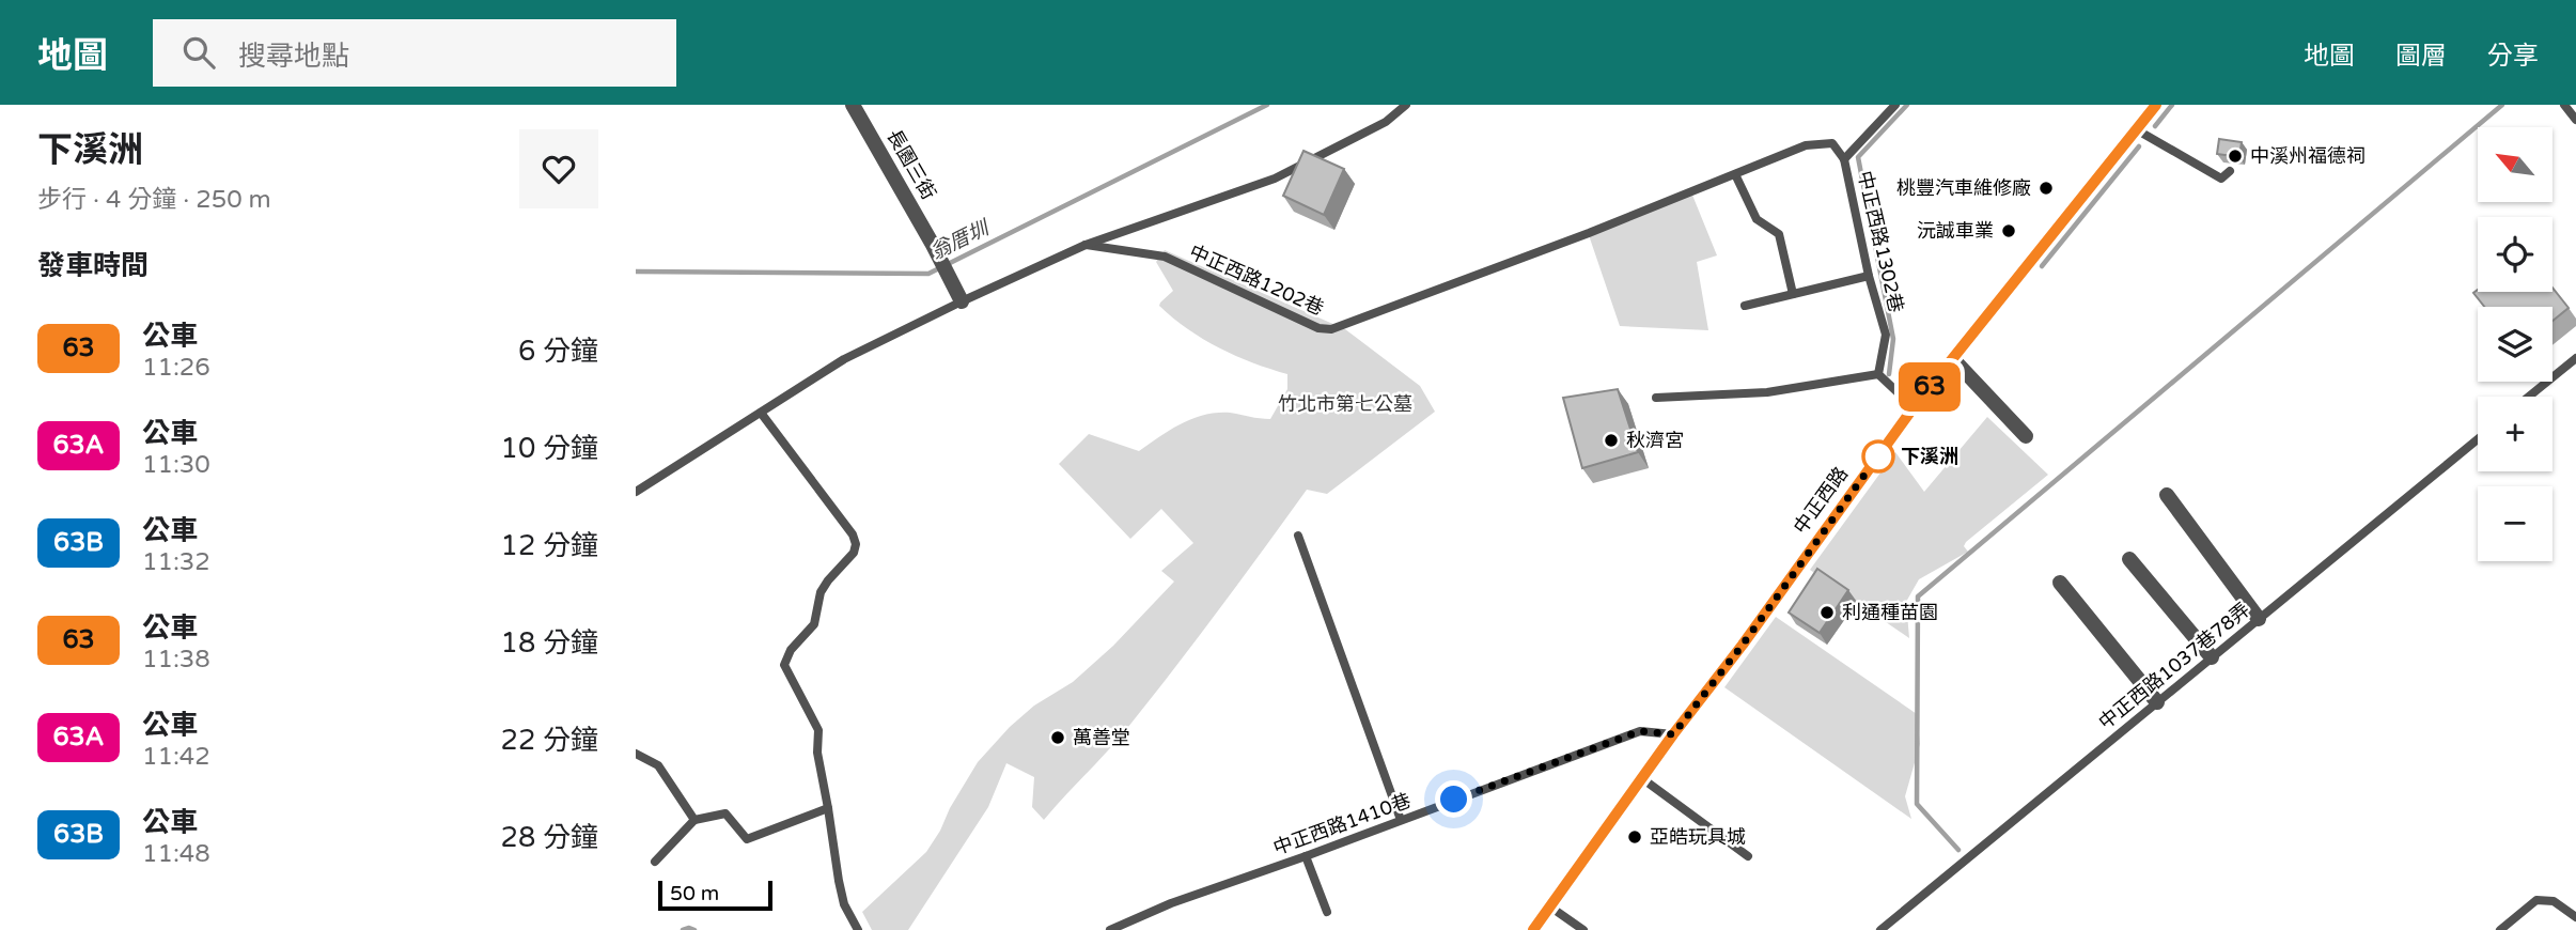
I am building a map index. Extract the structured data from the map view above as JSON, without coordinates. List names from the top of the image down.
{
  "streets": {
    "main road": ["中正西路"],
    "street": ["長園三街"],
    "lane": [
      "中正西路1302巷",
      "中正西路1202巷",
      "中正西路1037巷78弄",
      "中正西路1410巷"
    ]
  },
  "crossings": [
    ["中正西路1302巷", "中正西路1202巷"],
    ["中正西路", "中正西路1410巷"]
  ],
  "water": ["翁厝圳"],
  "parks": ["竹北市第七公墓"],
  "places": [
    "中溪州福德祠",
    "桃豐汽車維修廠",
    "沅誠車業",
    "秋濟宮",
    "下溪洲",
    "利通種苗園",
    "萬善堂",
    "亞皓玩具城"
  ],
  "lines": ["bus line 63"],
  "scale_bar": "50 m",
  "north": "top left",
  "page": {
    "header": "地圖",
    "search": "搜尋地點",
    "nav": ["地圖", "圖層", "分享"],
    "heading": [
      ["下溪洲", "步行 · 4 分鐘 · 250 m"],
      "發車時間"
    ],
    "on_map": "63",
    "map_buttons": ["+", "−"],
    "list": [
      {
        "mark": "63",
        "name": "公車",
        "note": "11:26",
        "value": "6 分鐘"
      },
      {
        "mark": "63A",
        "name": "公車",
        "note": "11:30",
        "value": "10 分鐘"
      },
      {
        "mark": "63B",
        "name": "公車",
        "note": "11:32",
        "value": "12 分鐘"
      },
      {
        "mark": "63",
        "name": "公車",
        "note": "11:38",
        "value": "18 分鐘"
      },
      {
        "mark": "63A",
        "name": "公車",
        "note": "11:42",
        "value": "22 分鐘"
      },
      {
        "mark": "63B",
        "name": "公車",
        "note": "11:48",
        "value": "28 分鐘"
      }
    ],
    "scale": "50 m"
  }
}
